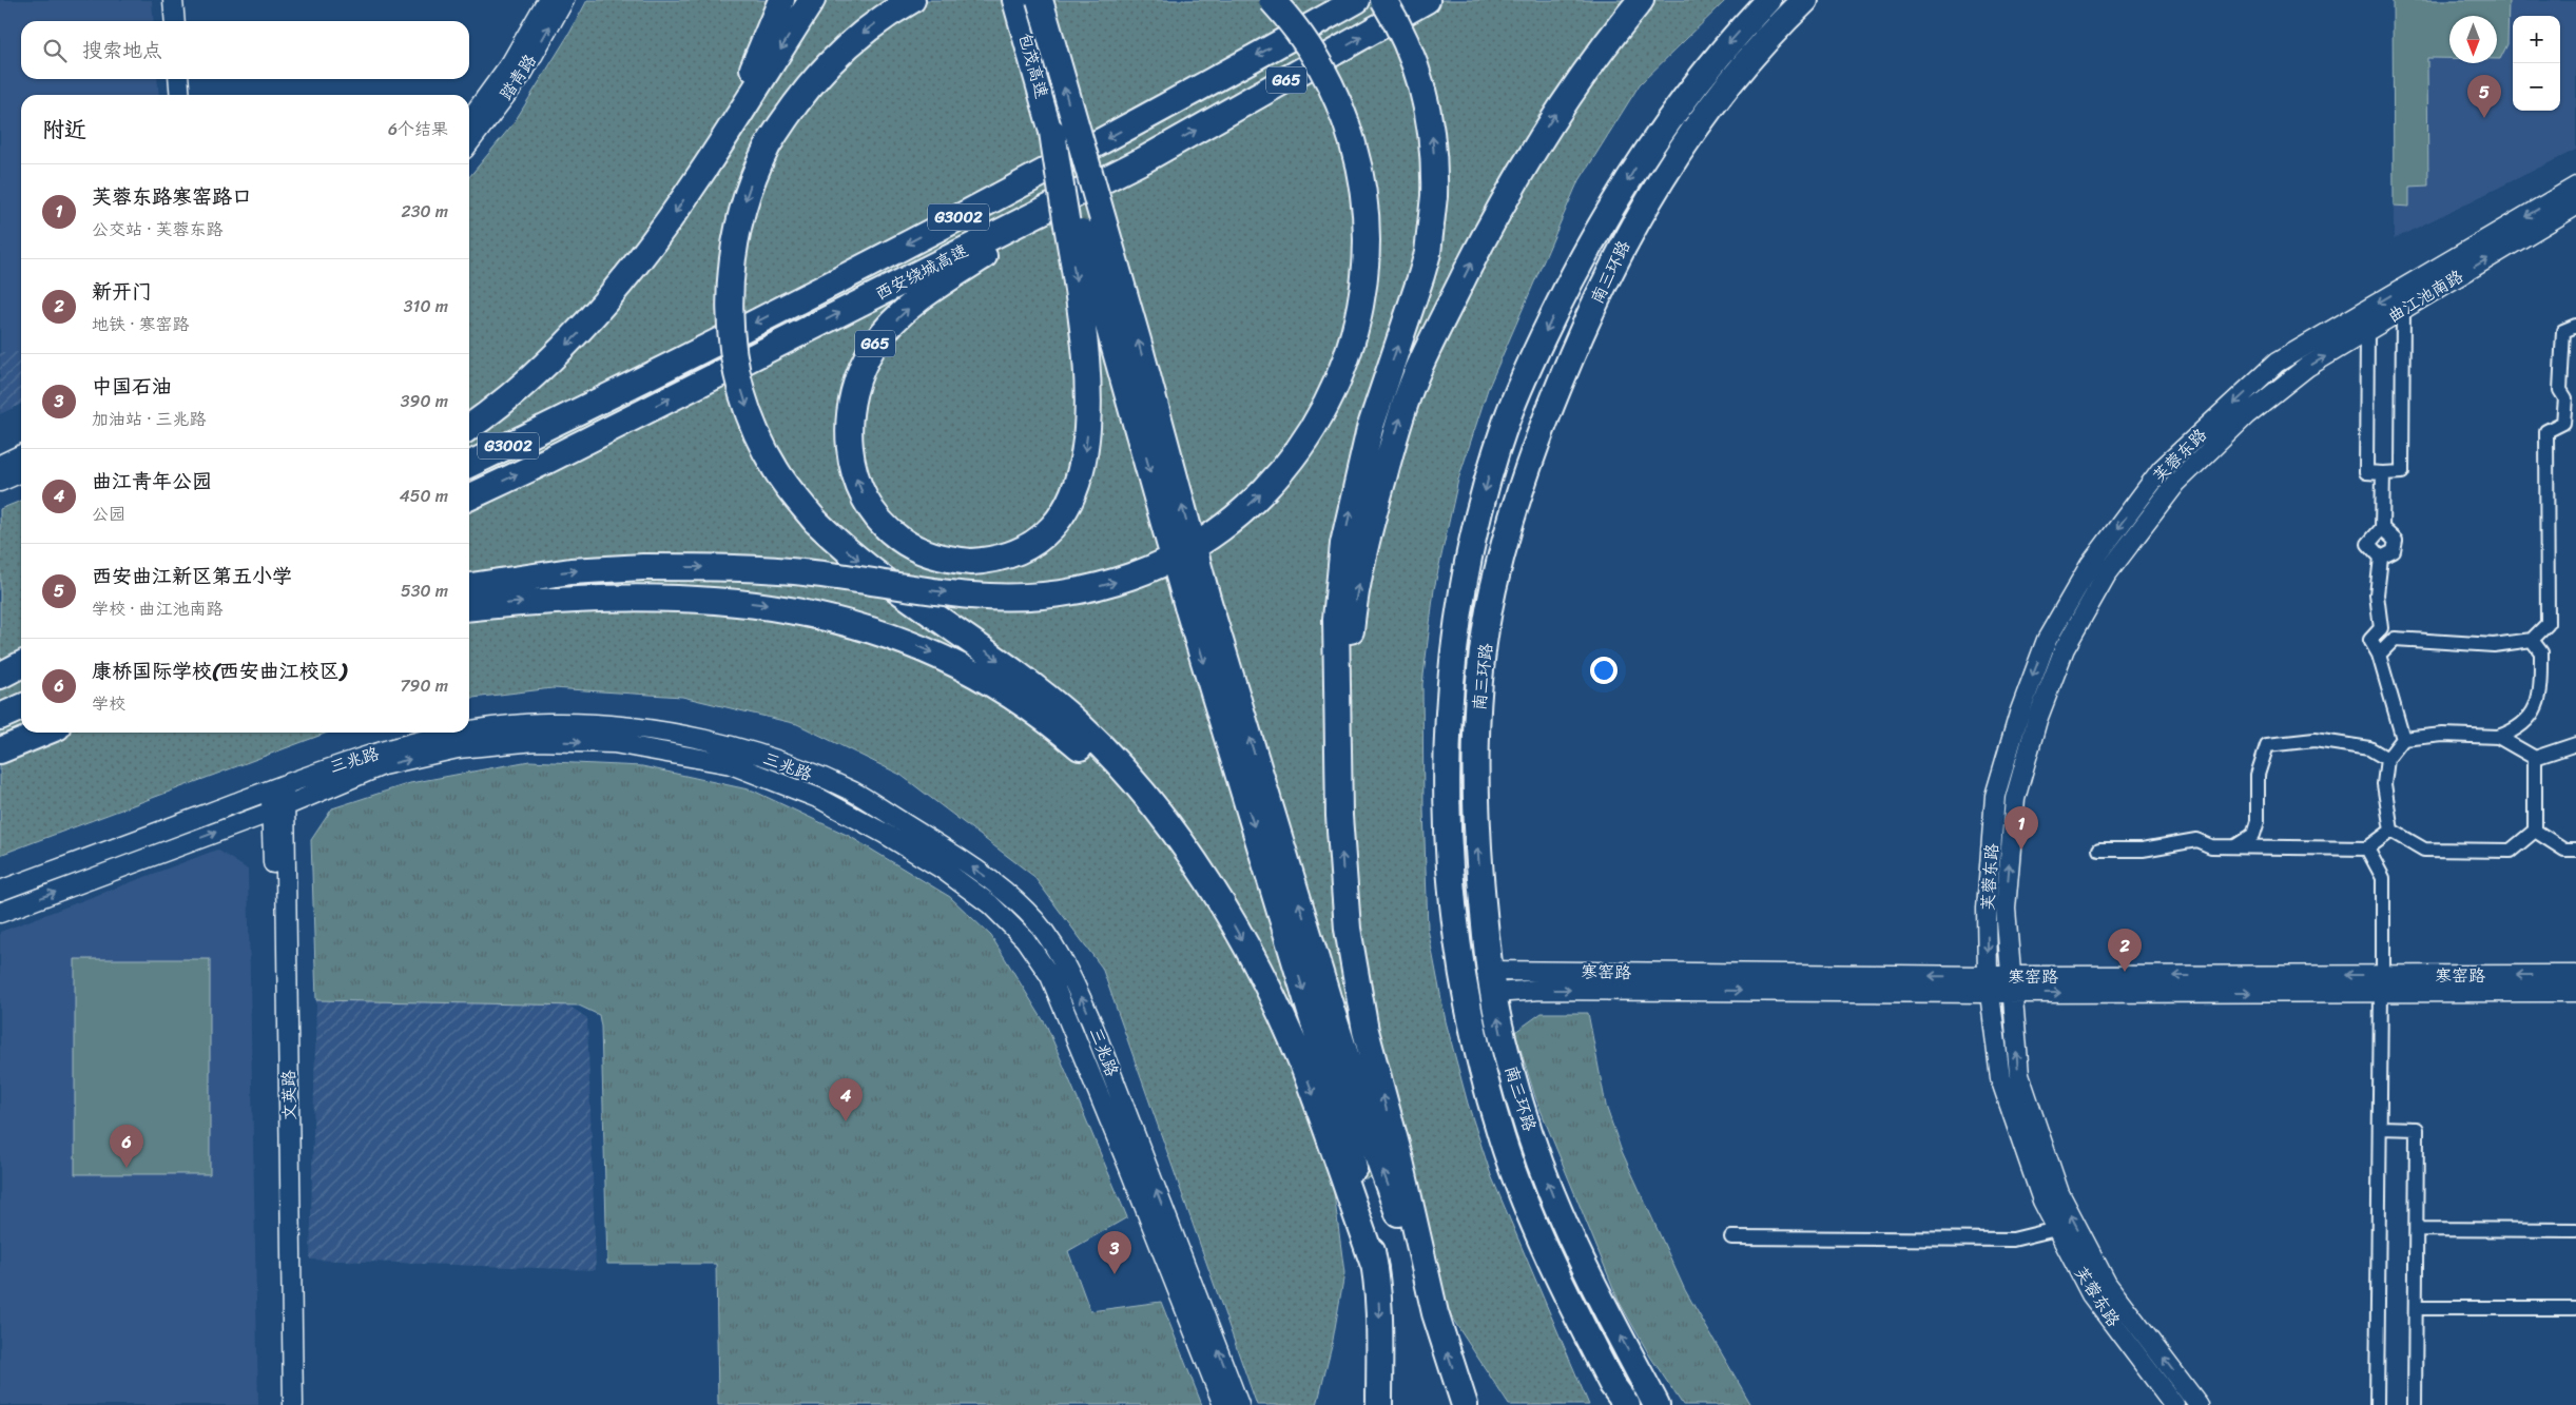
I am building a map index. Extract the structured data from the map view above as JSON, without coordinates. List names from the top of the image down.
{
  "streets": {
    "highway": [
      "包茂高速",
      "G65",
      "G3002",
      "西安绕城高速",
      "南三环路"
    ],
    "street": [
      "踏青路",
      "曲江池南路",
      "芙蓉东路",
      "三兆路",
      "寒窑路",
      "文英路"
    ]
  },
  "crossings": [
    ["包茂高速", "G65"],
    ["G65", "西安绕城高速"],
    ["南三环路", "寒窑路"],
    ["曲江池南路", "芙蓉东路"],
    ["芙蓉东路", "寒窑路"],
    ["三兆路", "文英路"]
  ],
  "north": "bottom",
  "page": {
    "map_buttons": ["+", "−"],
    "search": "搜索地点",
    "pins": [
      "5",
      "1",
      "2",
      "4",
      "6",
      "3"
    ],
    "heading": ["附近", "6个结果"],
    "list": [
      {
        "mark": "1",
        "name": "芙蓉东路寒窑路口",
        "note": "公交站 · 芙蓉东路",
        "value": "230 m"
      },
      {
        "mark": "2",
        "name": "新开门",
        "note": "地铁 · 寒窑路",
        "value": "310 m"
      },
      {
        "mark": "3",
        "name": "中国石油",
        "note": "加油站 · 三兆路",
        "value": "390 m"
      },
      {
        "mark": "4",
        "name": "曲江青年公园",
        "note": "公园",
        "value": "450 m"
      },
      {
        "mark": "5",
        "name": "西安曲江新区第五小学",
        "note": "学校 · 曲江池南路",
        "value": "530 m"
      },
      {
        "mark": "6",
        "name": "康桥国际学校(西安曲江校区)",
        "note": "学校",
        "value": "790 m"
      }
    ]
  }
}
